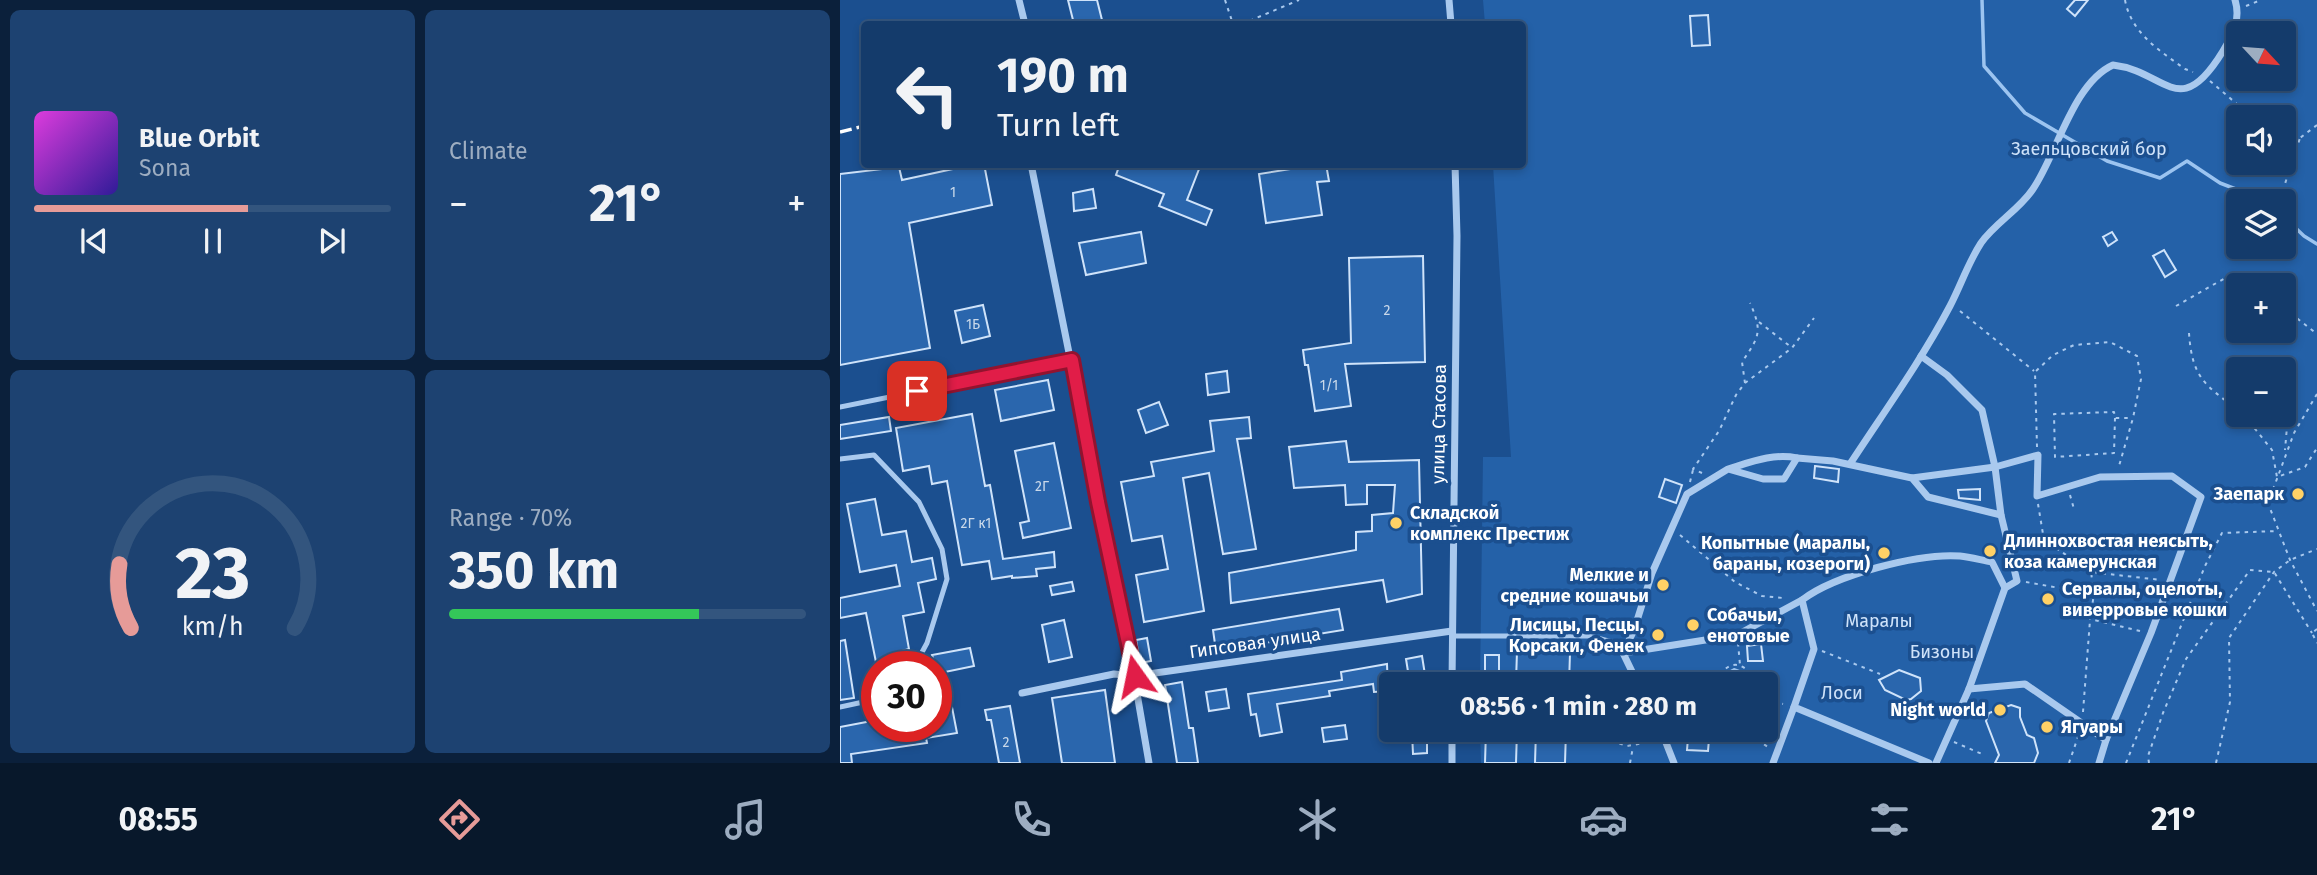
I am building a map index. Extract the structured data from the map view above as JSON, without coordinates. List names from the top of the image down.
{
  "streets": {
    "street": ["улица Стасова", "Гипсовая улица"]
  },
  "crossings": [
    ["улица Стасова", "Гипсовая улица"]
  ],
  "parks": [
    "Заельцовский бор",
    "Маралы",
    "Бизоны",
    "Лоси"
  ],
  "places": [
    "Заепарк",
    "Складской комплекс Престиж",
    "Длиннохвостая неясыть, коза камерунская",
    "Копытные (маралы, бараны, козероги)",
    "Мелкие и средние кошачьи",
    "Сервалы, оцелоты, виверровые кошки",
    "Собачьи, енотовые",
    "Лисицы, Песцы, Корсаки, Фенек",
    "Night world",
    "Ягуары"
  ],
  "house_numbers": [
    "1",
    "2",
    "1Б",
    "1/1",
    "2Г",
    "2Г к1",
    "2"
  ],
  "north": "bottom right",
  "page": {
    "tile": [
      "Climate",
      ["Range · 70%", "350 km"]
    ],
    "map_buttons": ["+", "−"],
    "turn": ["190 m", "Turn left"],
    "song": ["Blue Orbit", "Sona"],
    "heat": ["−", "21°", "+"],
    "limit": "30",
    "trip": "08:56 · 1 min · 280 m",
    "tabs": ["08:55", "21°"],
    "gauge": ["23", "km/h"]
  }
}
